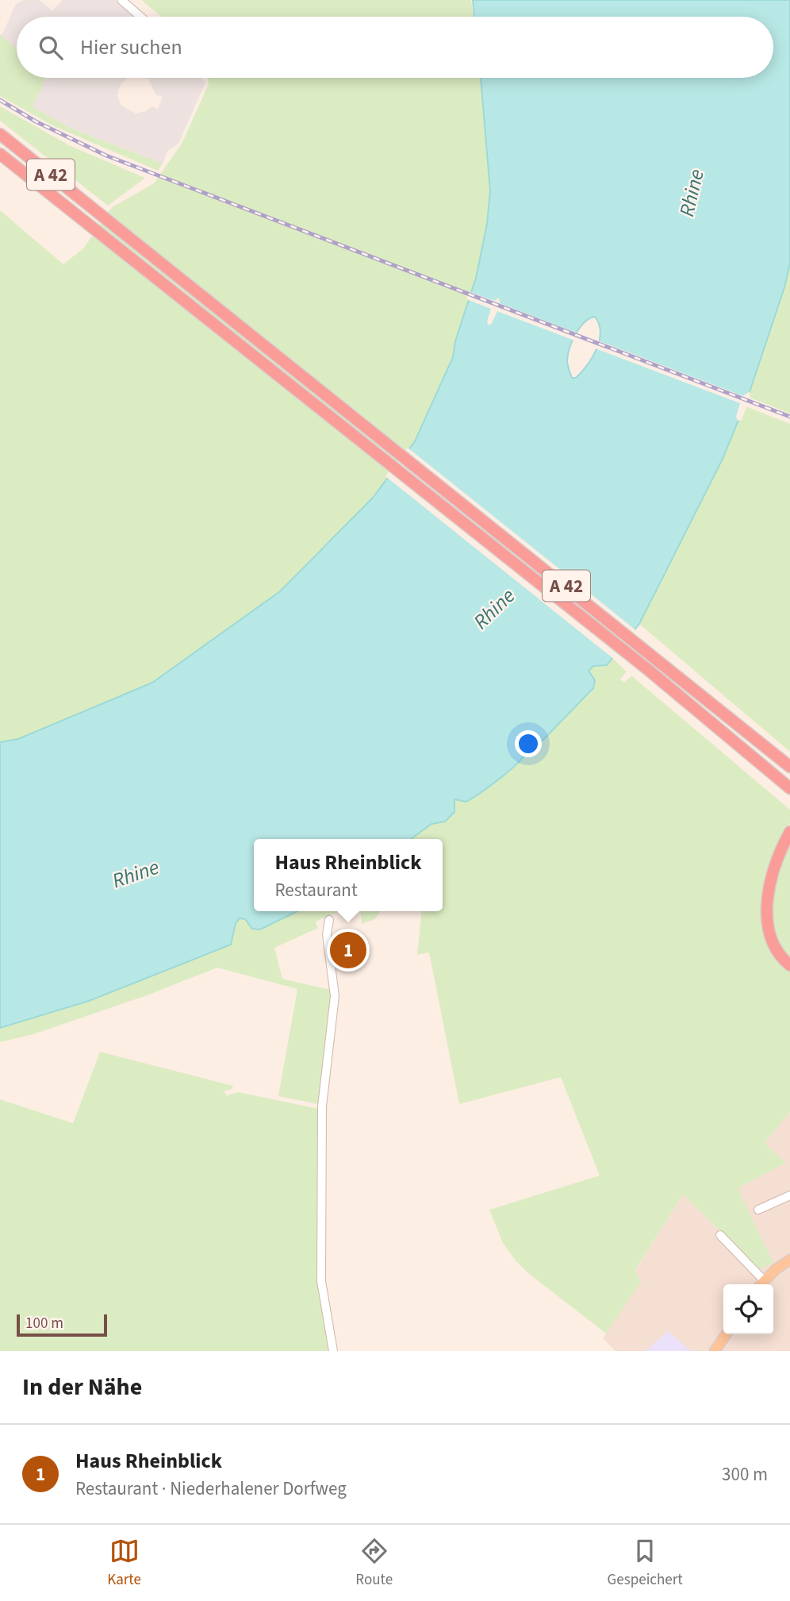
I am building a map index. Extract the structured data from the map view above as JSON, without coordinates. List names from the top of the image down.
{
  "streets": {
    "highway": ["A 42"]
  },
  "water": ["Rhine"],
  "scale_bar": "100 m",
  "page": {
    "search": "Hier suchen",
    "popup": ["Haus Rheinblick", "Restaurant"],
    "pins": "1",
    "scale": "100 m",
    "heading": "In der Nähe",
    "list": [
      {
        "mark": "1",
        "name": "Haus Rheinblick",
        "note": "Restaurant · Niederhalener Dorfweg",
        "value": "300 m"
      }
    ],
    "nav": ["Karte", "Route", "Gespeichert"]
  }
}
